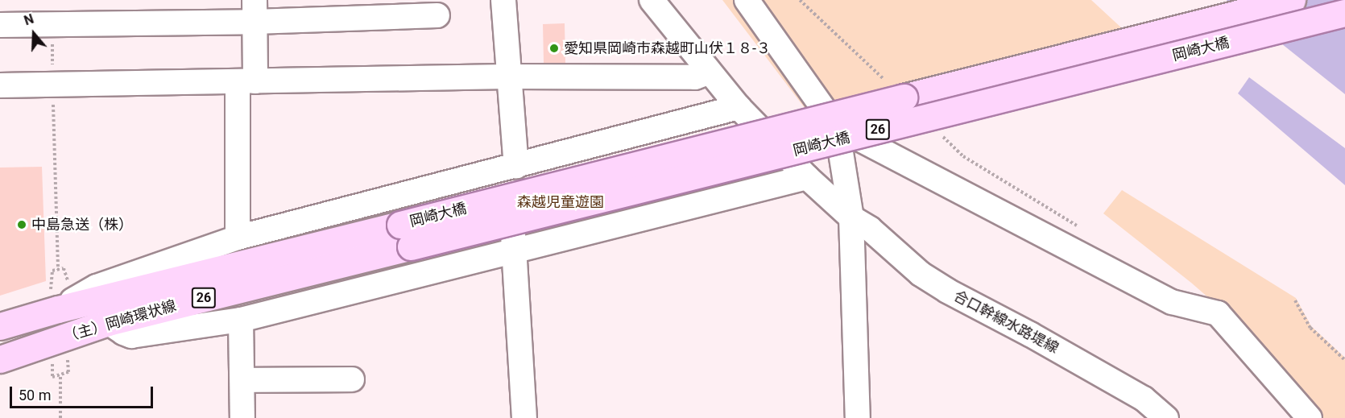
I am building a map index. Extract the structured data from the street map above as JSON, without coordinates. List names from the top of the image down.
{
  "streets": {
    "main road": ["岡崎大橋", "26", "（主）岡崎環状線"],
    "street": ["合口幹線水路堤線"]
  },
  "crossings": [
    ["岡崎大橋", "（主）岡崎環状線"]
  ],
  "parks": ["森越児童遊園"],
  "places": ["愛知県岡崎市森越町山伏１８‐３", "中島急送（株）"],
  "scale_bar": "50 m",
  "north": "top"
}
